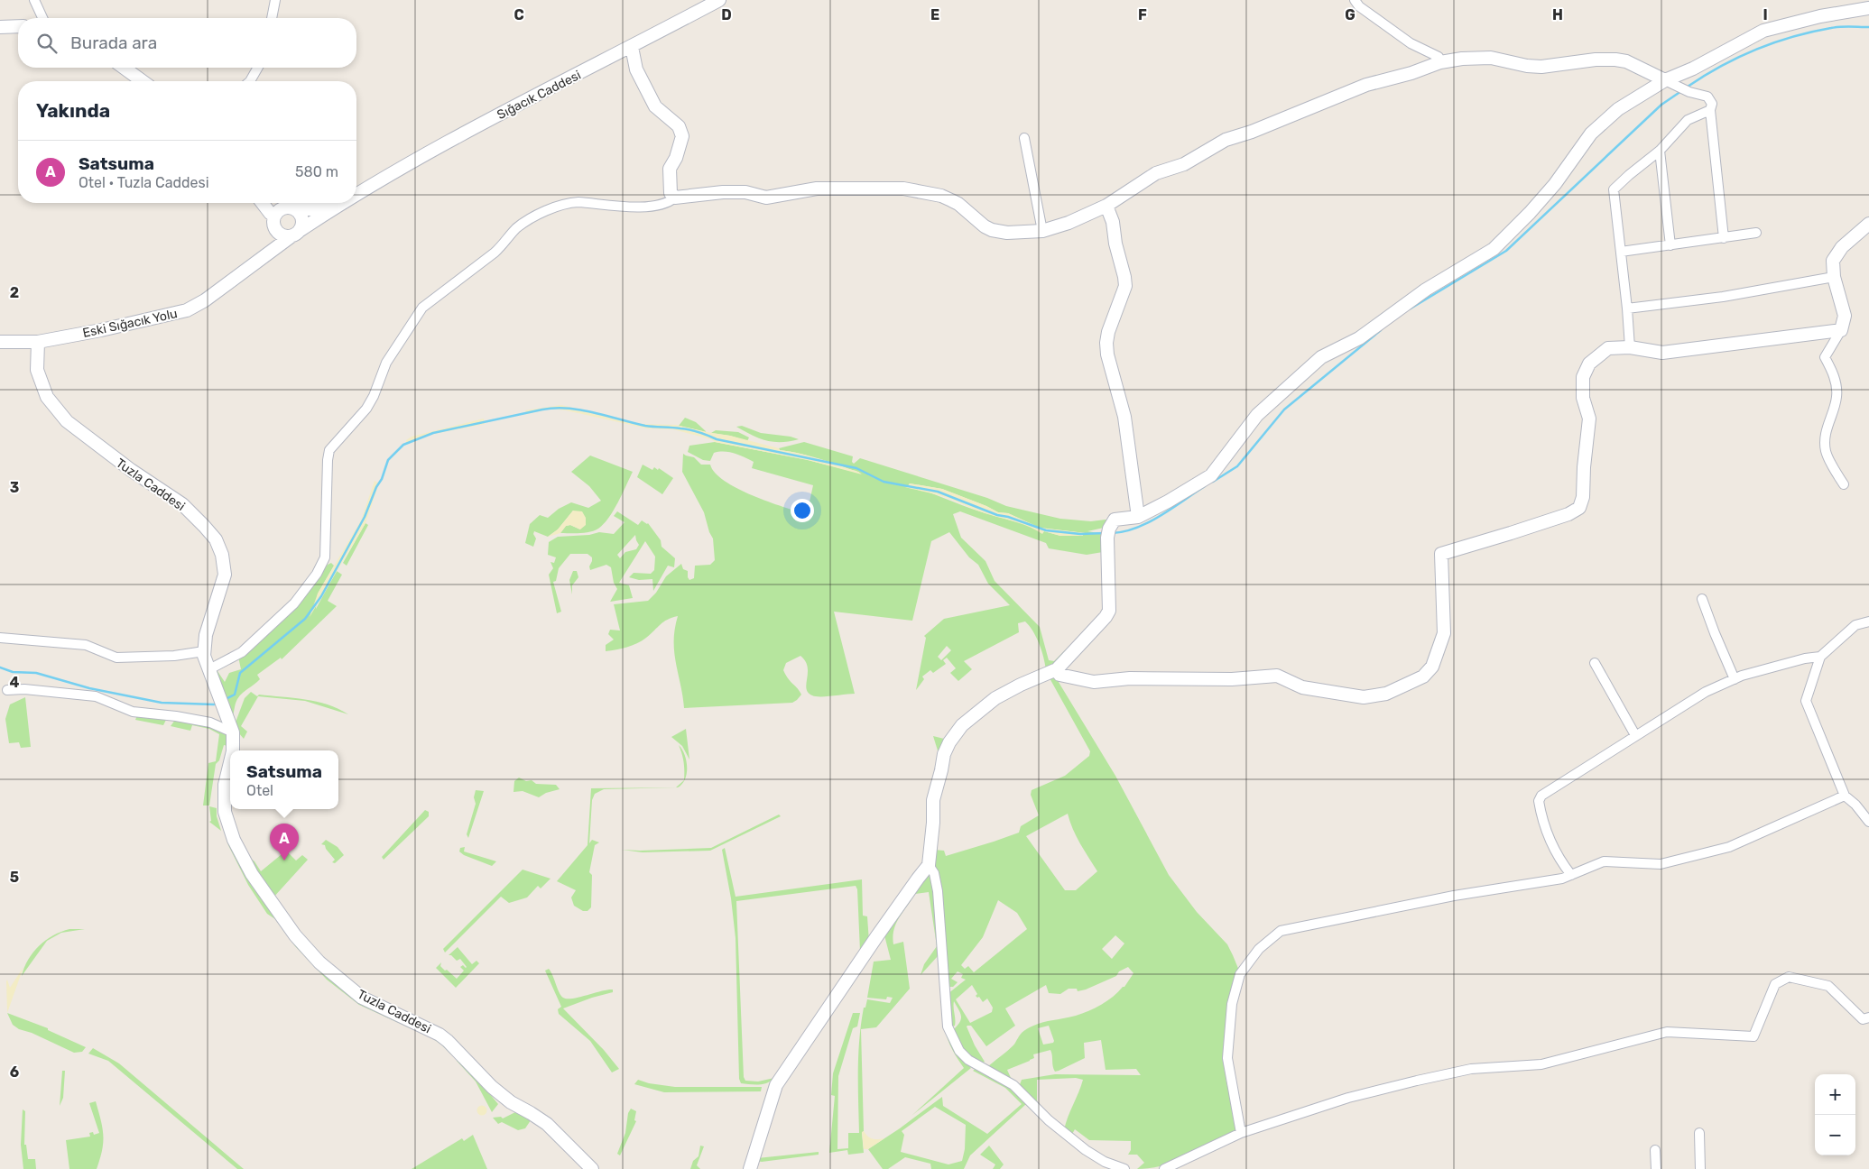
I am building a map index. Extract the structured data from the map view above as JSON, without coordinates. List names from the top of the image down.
{
  "streets": {
    "street": ["Sığacık Caddesi", "Eski Sığacık Yolu", "Tuzla Caddesi"]
  },
  "crossings": [
    ["Eski Sığacık Yolu", "Tuzla Caddesi"]
  ],
  "page": {
    "search": "Burada ara",
    "heading": "Yakında",
    "list": [
      {
        "mark": "A",
        "name": "Satsuma",
        "note": "Otel · Tuzla Caddesi",
        "value": "580 m"
      }
    ],
    "popup": ["Satsuma", "Otel"],
    "pins": "A",
    "map_buttons": ["+", "−"]
  },
  "grid": {
    "columns": [
      "C",
      "D",
      "E",
      "F",
      "G",
      "H",
      "I"
    ],
    "rows": [
      "2",
      "3",
      "4",
      "5",
      "6"
    ]
  }
}
